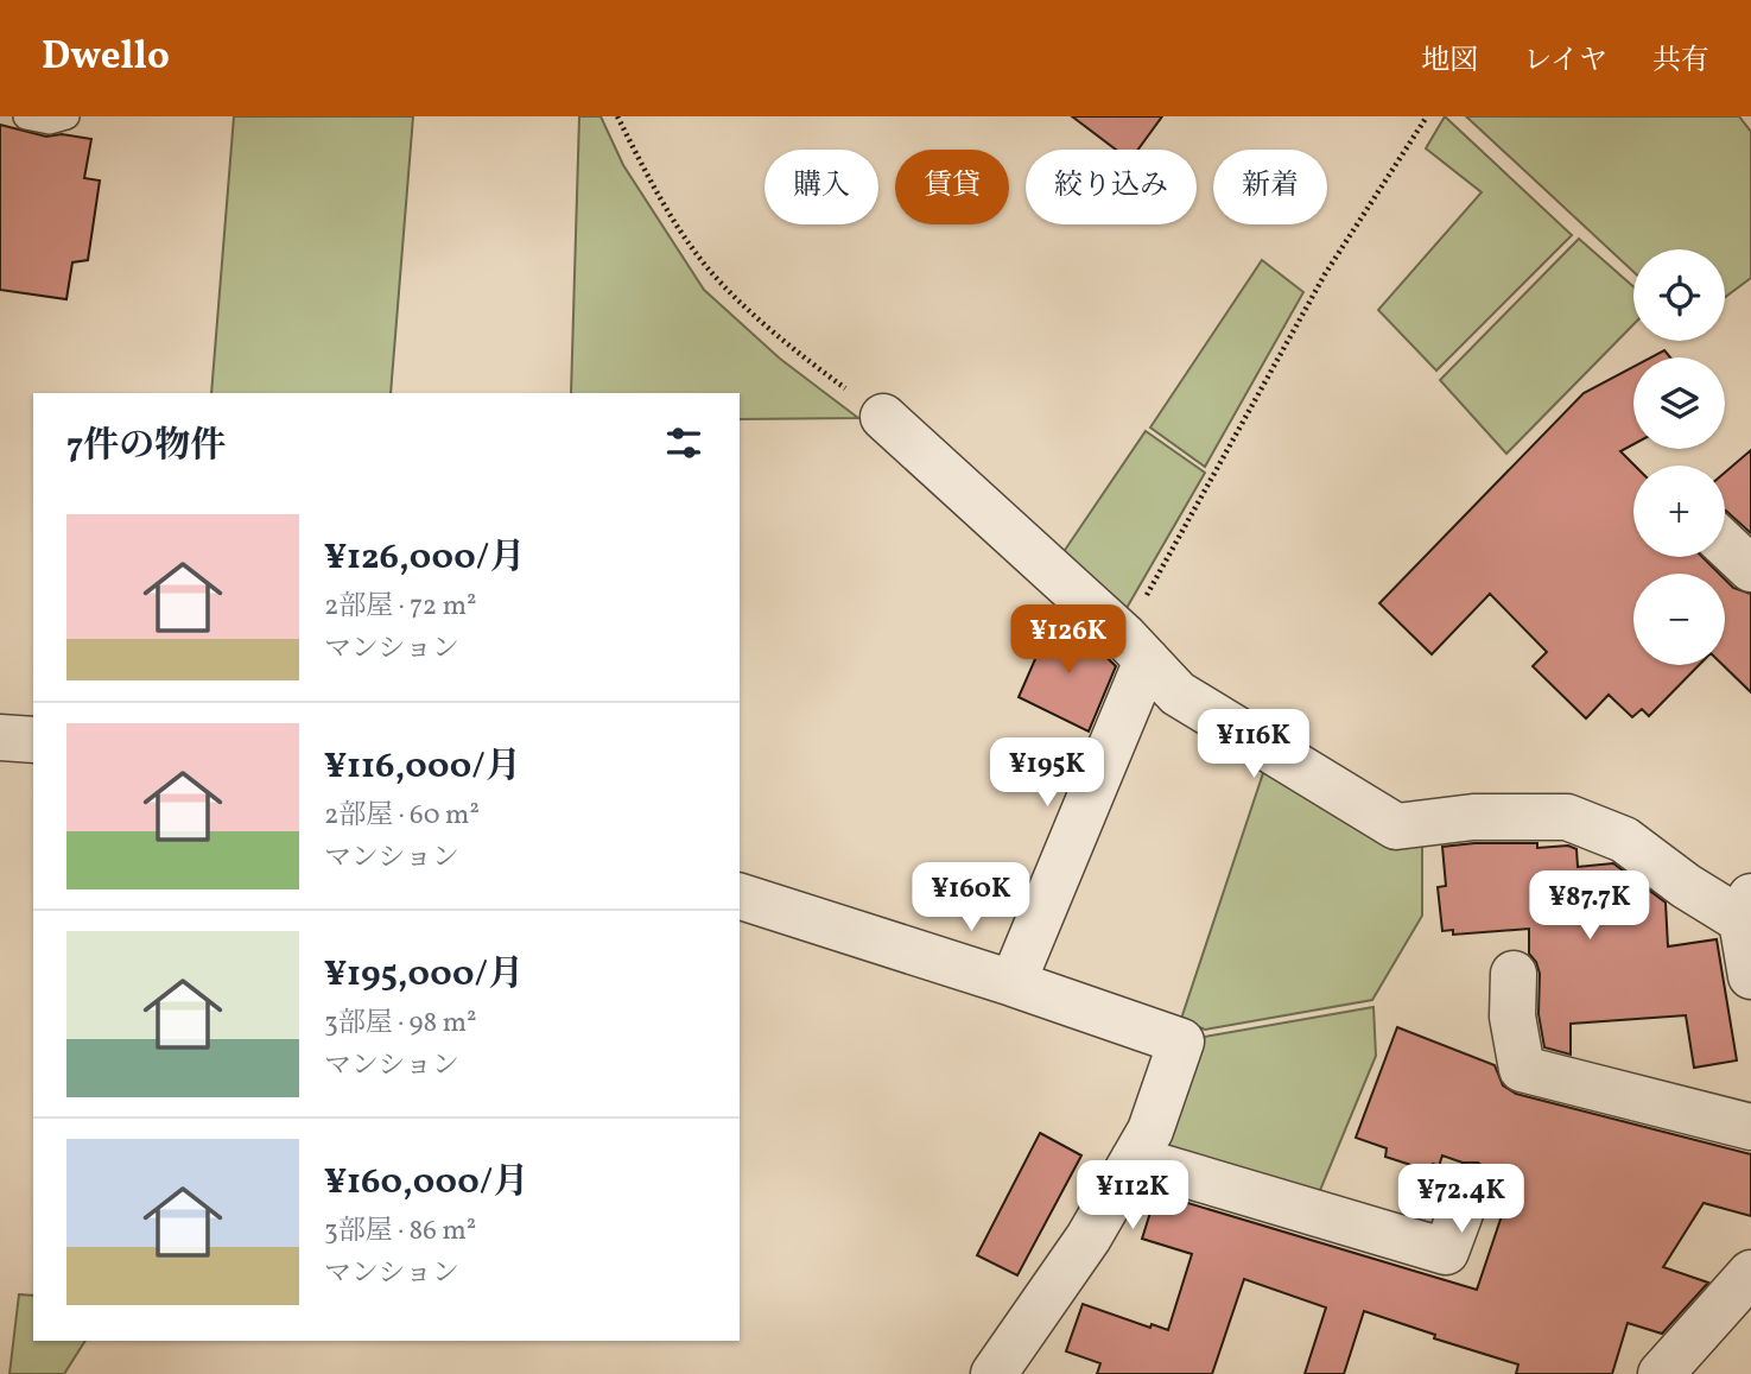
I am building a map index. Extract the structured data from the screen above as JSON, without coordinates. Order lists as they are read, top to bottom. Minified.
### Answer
{"page":{"header":"Dwello","nav":["地図","レイヤ","共有"],"chip":["購入","賃貸","絞り込み","新着"],"map_buttons":["+","−"],"heading":"7件の物件","list":[{"name":"¥126,000/月","note":"2部屋 · 72 m² · マンション"},{"name":"¥116,000/月","note":"2部屋 · 60 m² · マンション"},{"name":"¥195,000/月","note":"3部屋 · 98 m² · マンション"},{"name":"¥160,000/月","note":"3部屋 · 86 m² · マンション"}],"price":["¥126K","¥116K","¥195K","¥160K","¥87.7K","¥112K","¥72.4K"]}}
